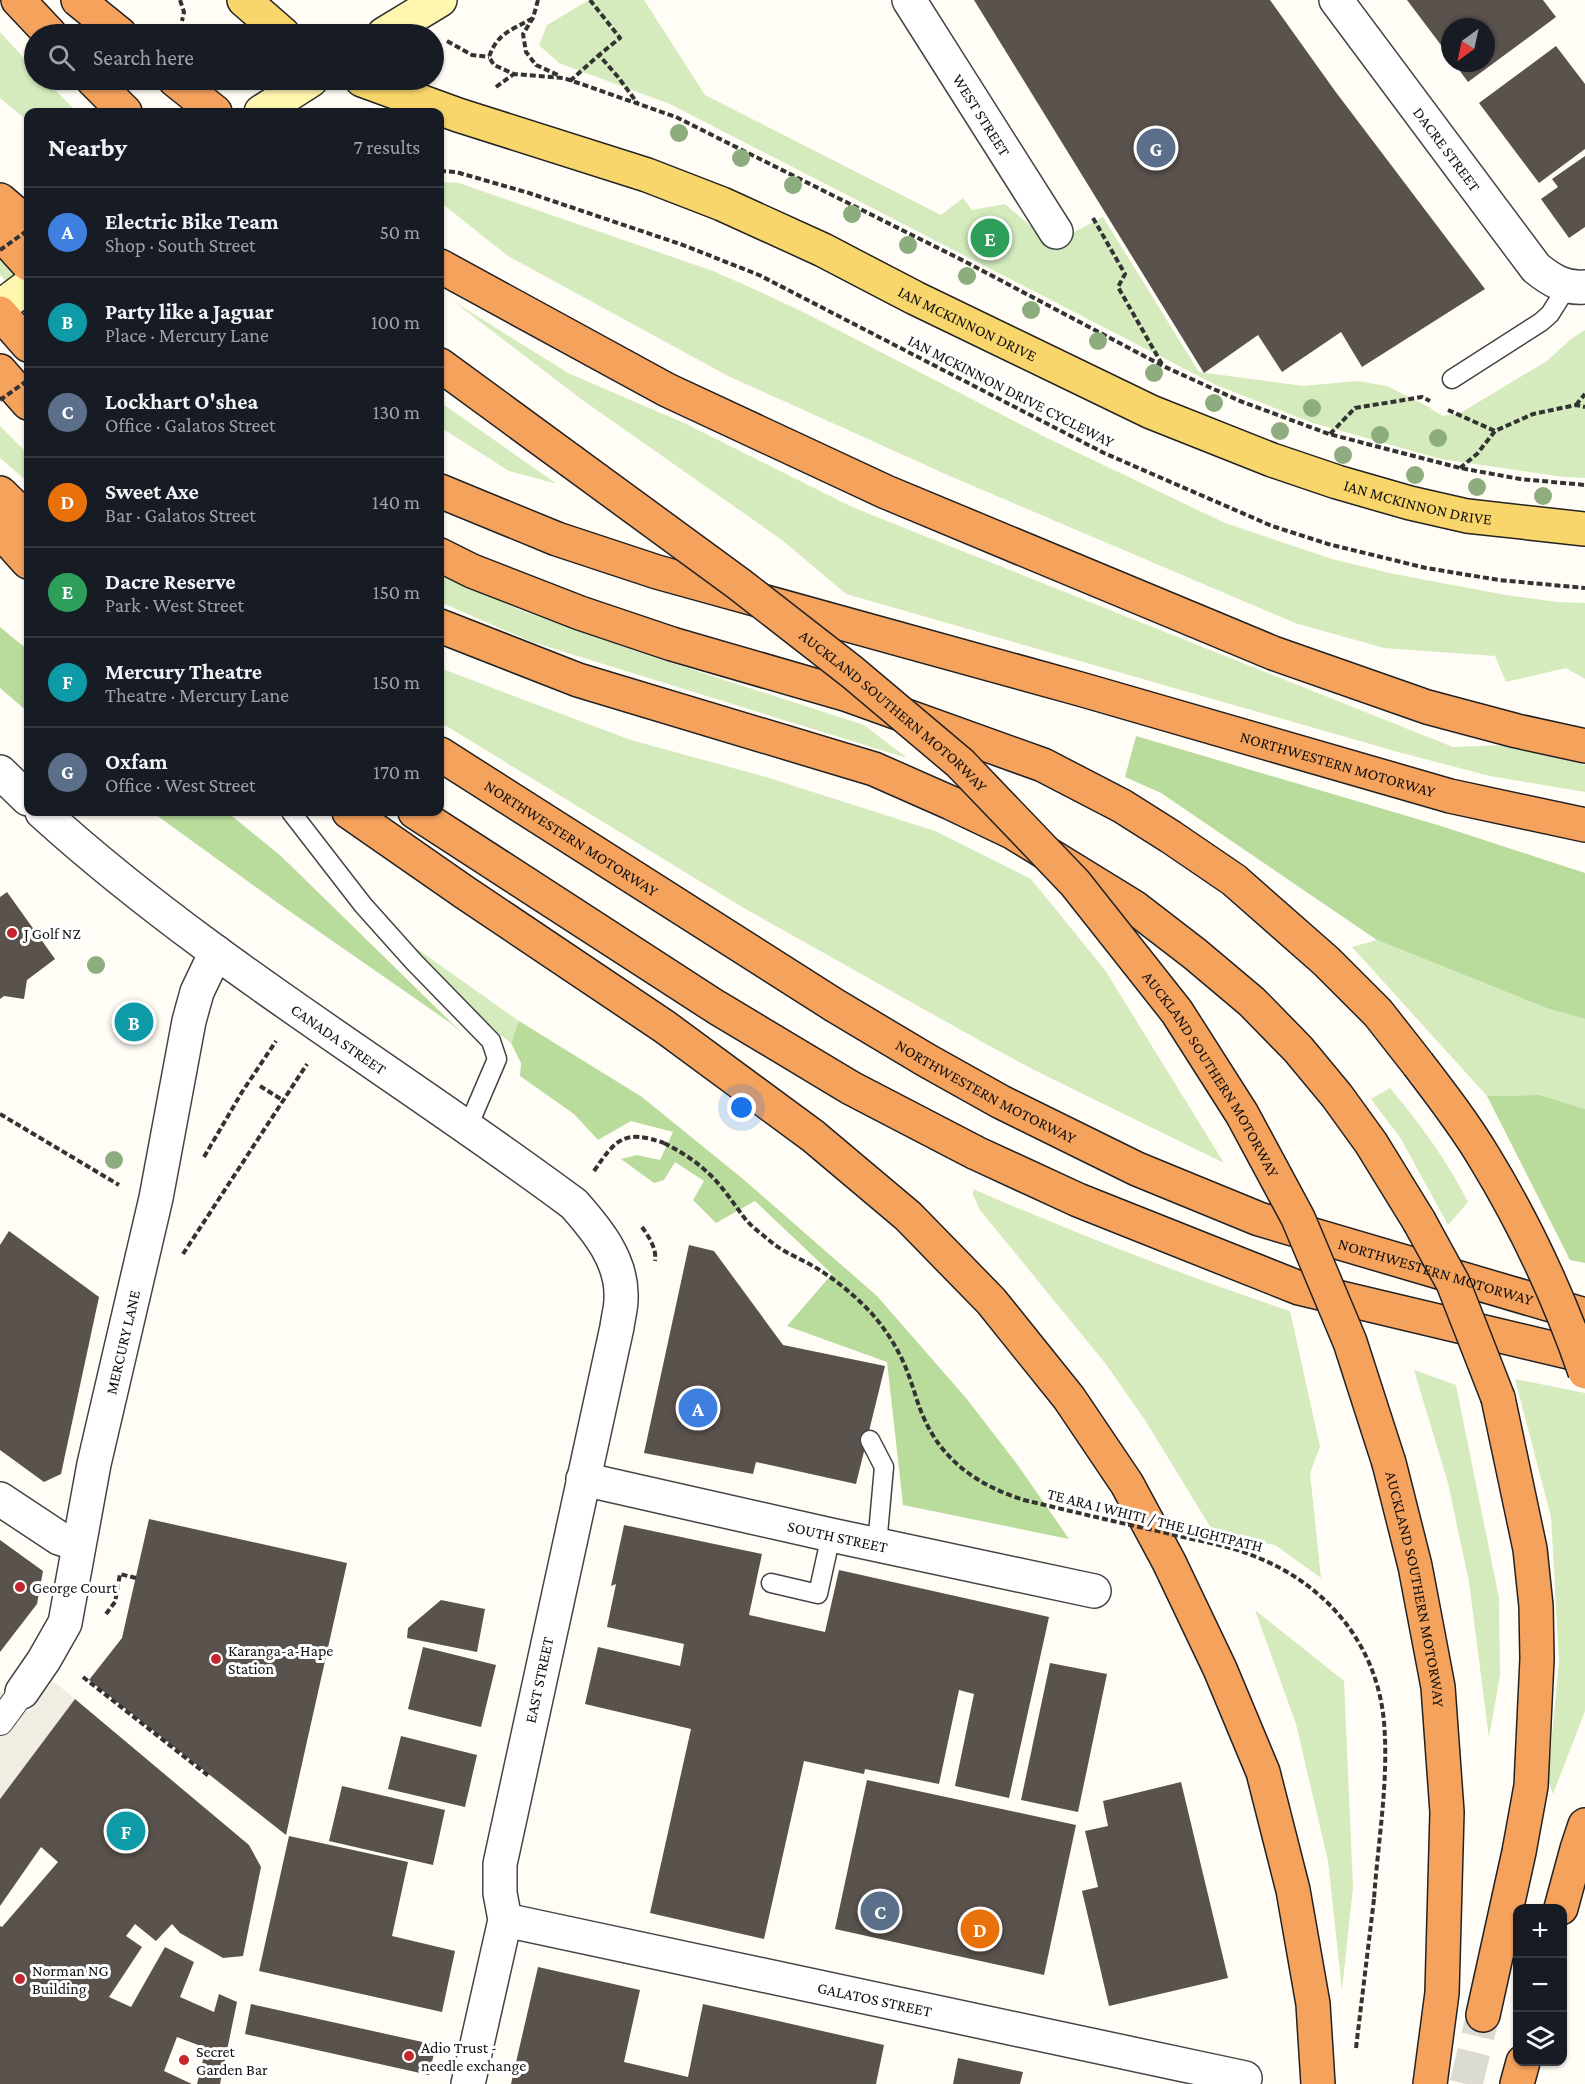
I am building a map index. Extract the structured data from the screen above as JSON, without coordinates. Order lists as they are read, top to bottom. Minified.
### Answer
{"streets":{"highway":["AUCKLAND SOUTHERN MOTORWAY","NORTHWESTERN MOTORWAY"],"main road":["IAN MCKINNON DRIVE"],"street":["WEST STREET","DACRE STREET","CANADA STREET","MERCURY LANE","SOUTH STREET","EAST STREET","GALATOS STREET"],"path":["IAN MCKINNON DRIVE CYCLEWAY","TE ARA I WHITI / THE LIGHTPATH"]},"crossings":[["CANADA STREET","MERCURY LANE"],["CANADA STREET","EAST STREET"],["SOUTH STREET","EAST STREET"],["EAST STREET","GALATOS STREET"]],"places":["J Golf NZ","George Court","Karanga-a-Hape Station","Norman NG Building","Adio Trust - needle exchange","Secret Garden Bar"],"north":"bottom left","page":{"search":"Search here","heading":["Nearby","7 results"],"pins":["G","E","B","A","F","C","D"],"list":[{"mark":"A","name":"Electric Bike Team","note":"Shop · South Street","value":"50 m"},{"mark":"B","name":"Party like a Jaguar","note":"Place · Mercury Lane","value":"100 m"},{"mark":"C","name":"Lockhart O'shea","note":"Office · Galatos Street","value":"130 m"},{"mark":"D","name":"Sweet Axe","note":"Bar · Galatos Street","value":"140 m"},{"mark":"E","name":"Dacre Reserve","note":"Park · West Street","value":"150 m"},{"mark":"F","name":"Mercury Theatre","note":"Theatre · Mercury Lane","value":"150 m"},{"mark":"G","name":"Oxfam","note":"Office · West Street","value":"170 m"}],"map_buttons":["+","−"]}}
